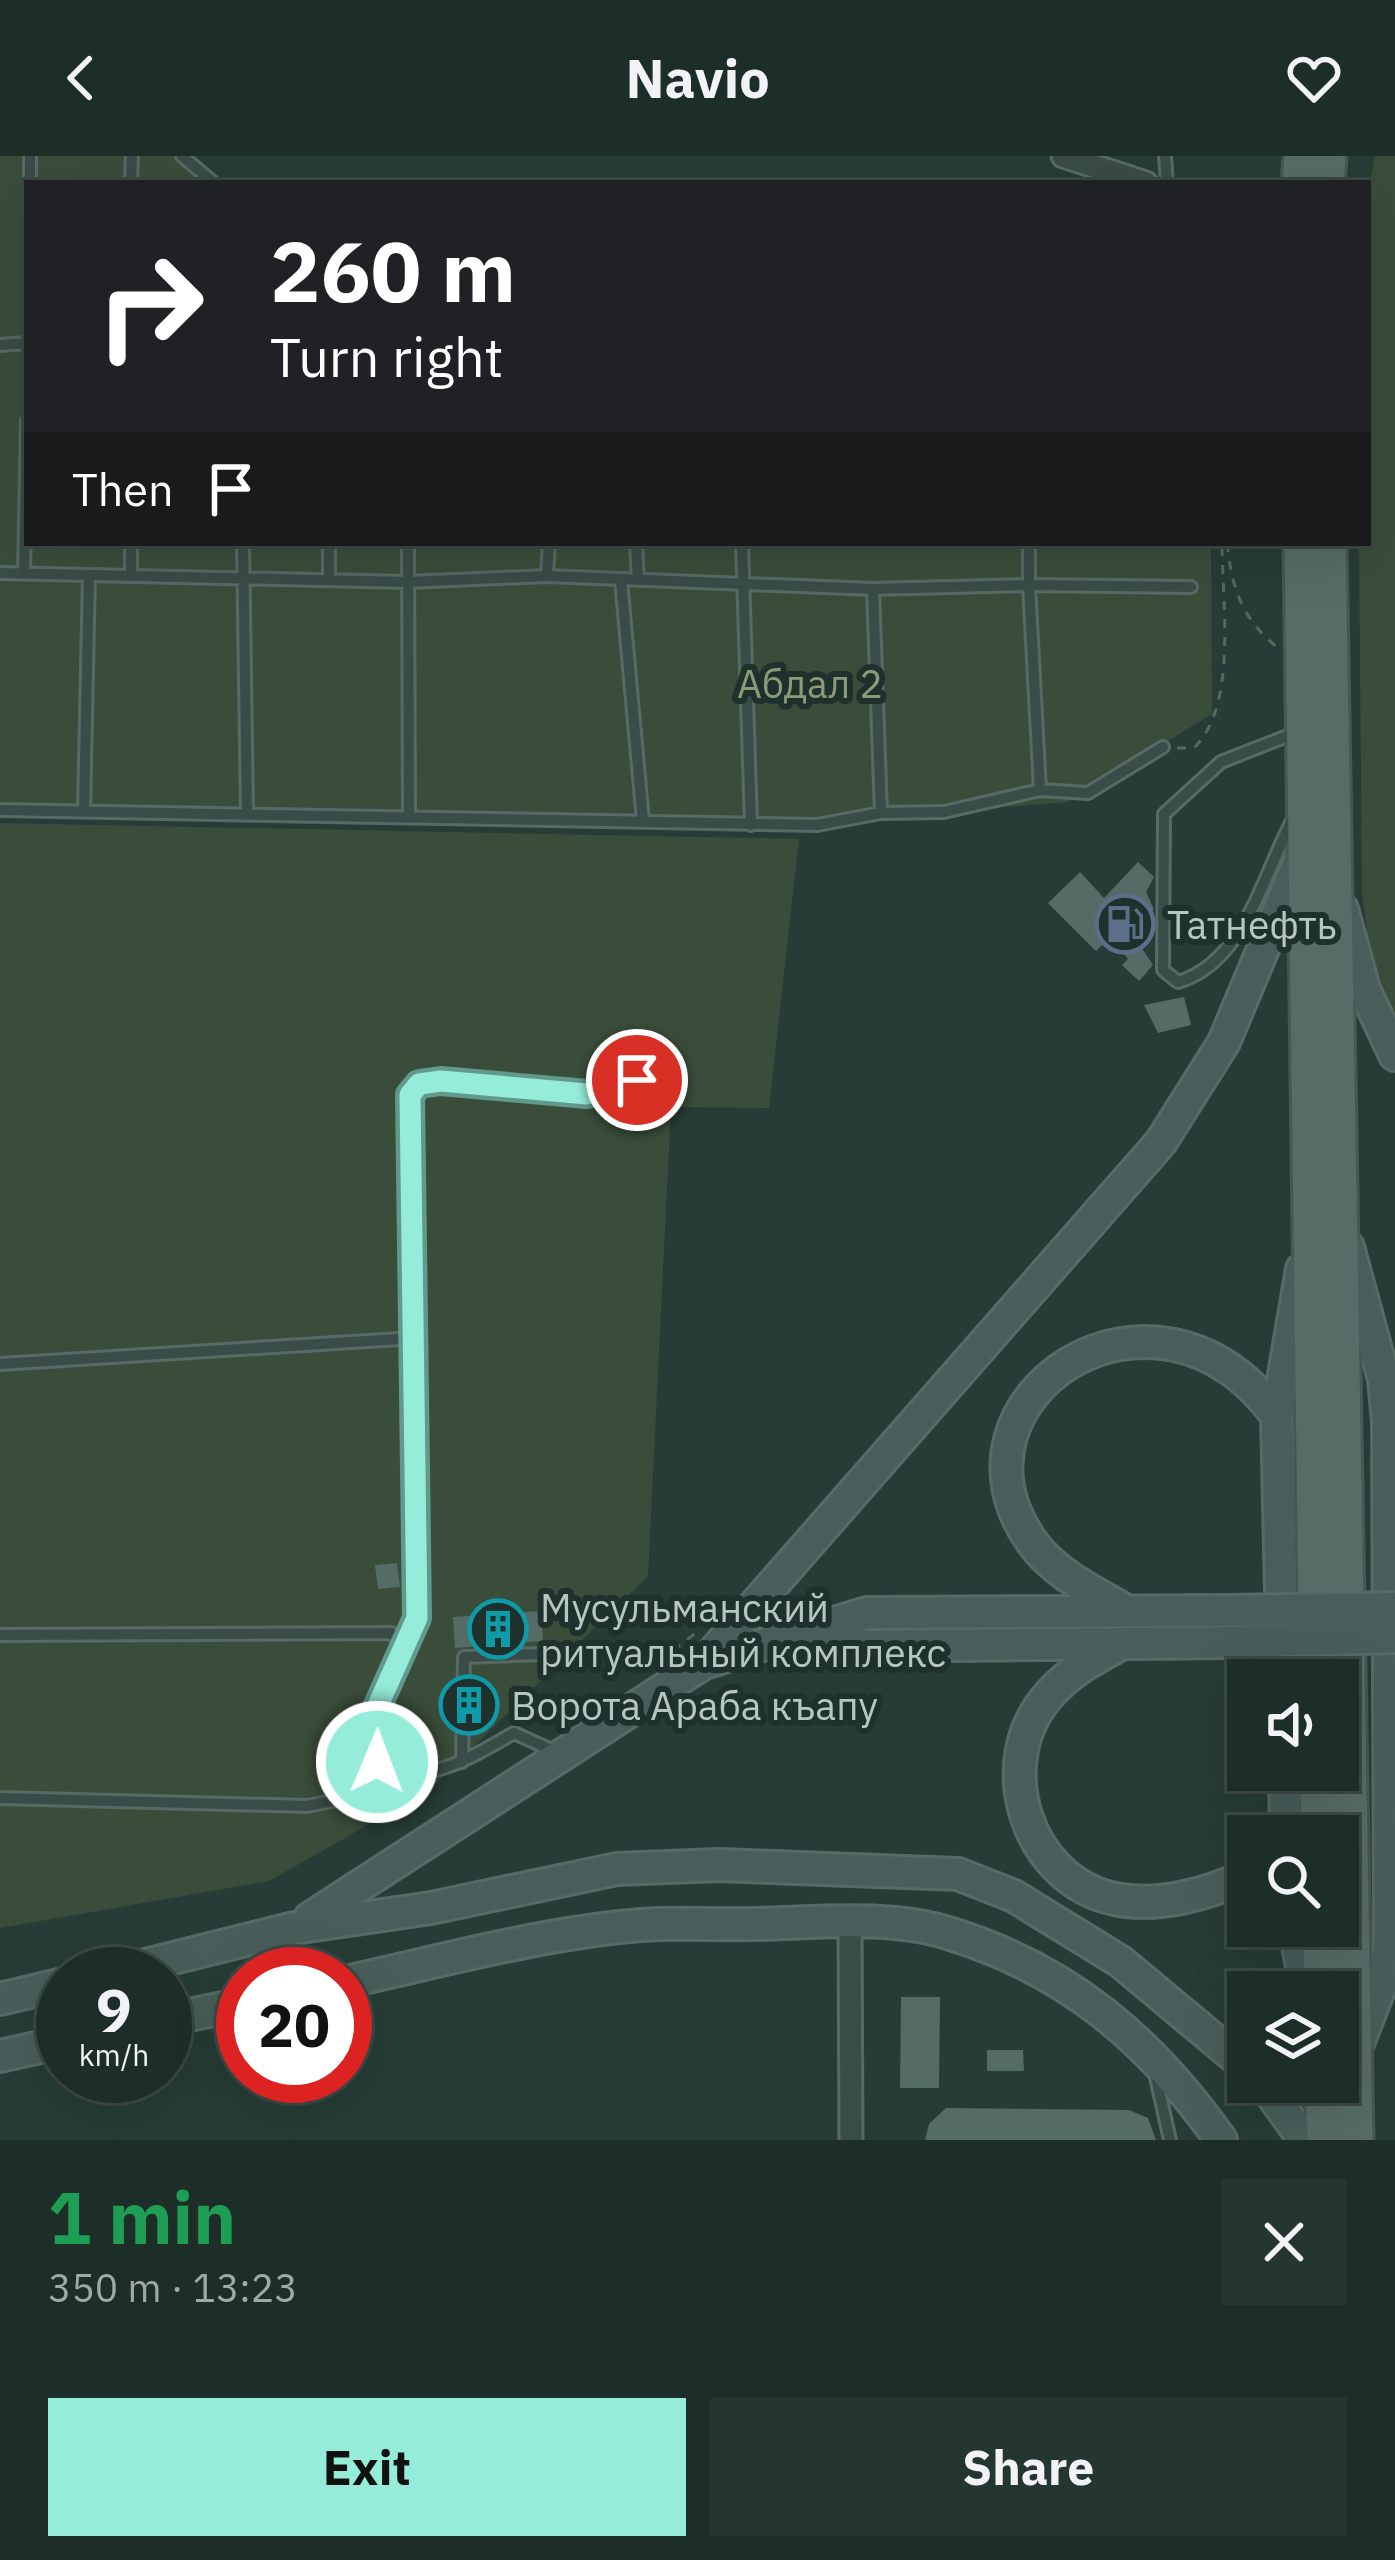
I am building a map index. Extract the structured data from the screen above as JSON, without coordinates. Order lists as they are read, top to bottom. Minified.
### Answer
{"parks":["Абдал 2"],"places":{"fuel station":["Татнефть"],"building":["Мусульманский ритуальный комплекс","Ворота Араба къапу"]},"page":{"header":"Navio","turn":["260 m","Turn right"],"then":"Then","speed":"9 km/h","limit":"20","heading":["1 min","350 m · 13:23"],"buttons":["Exit","Share"]}}
